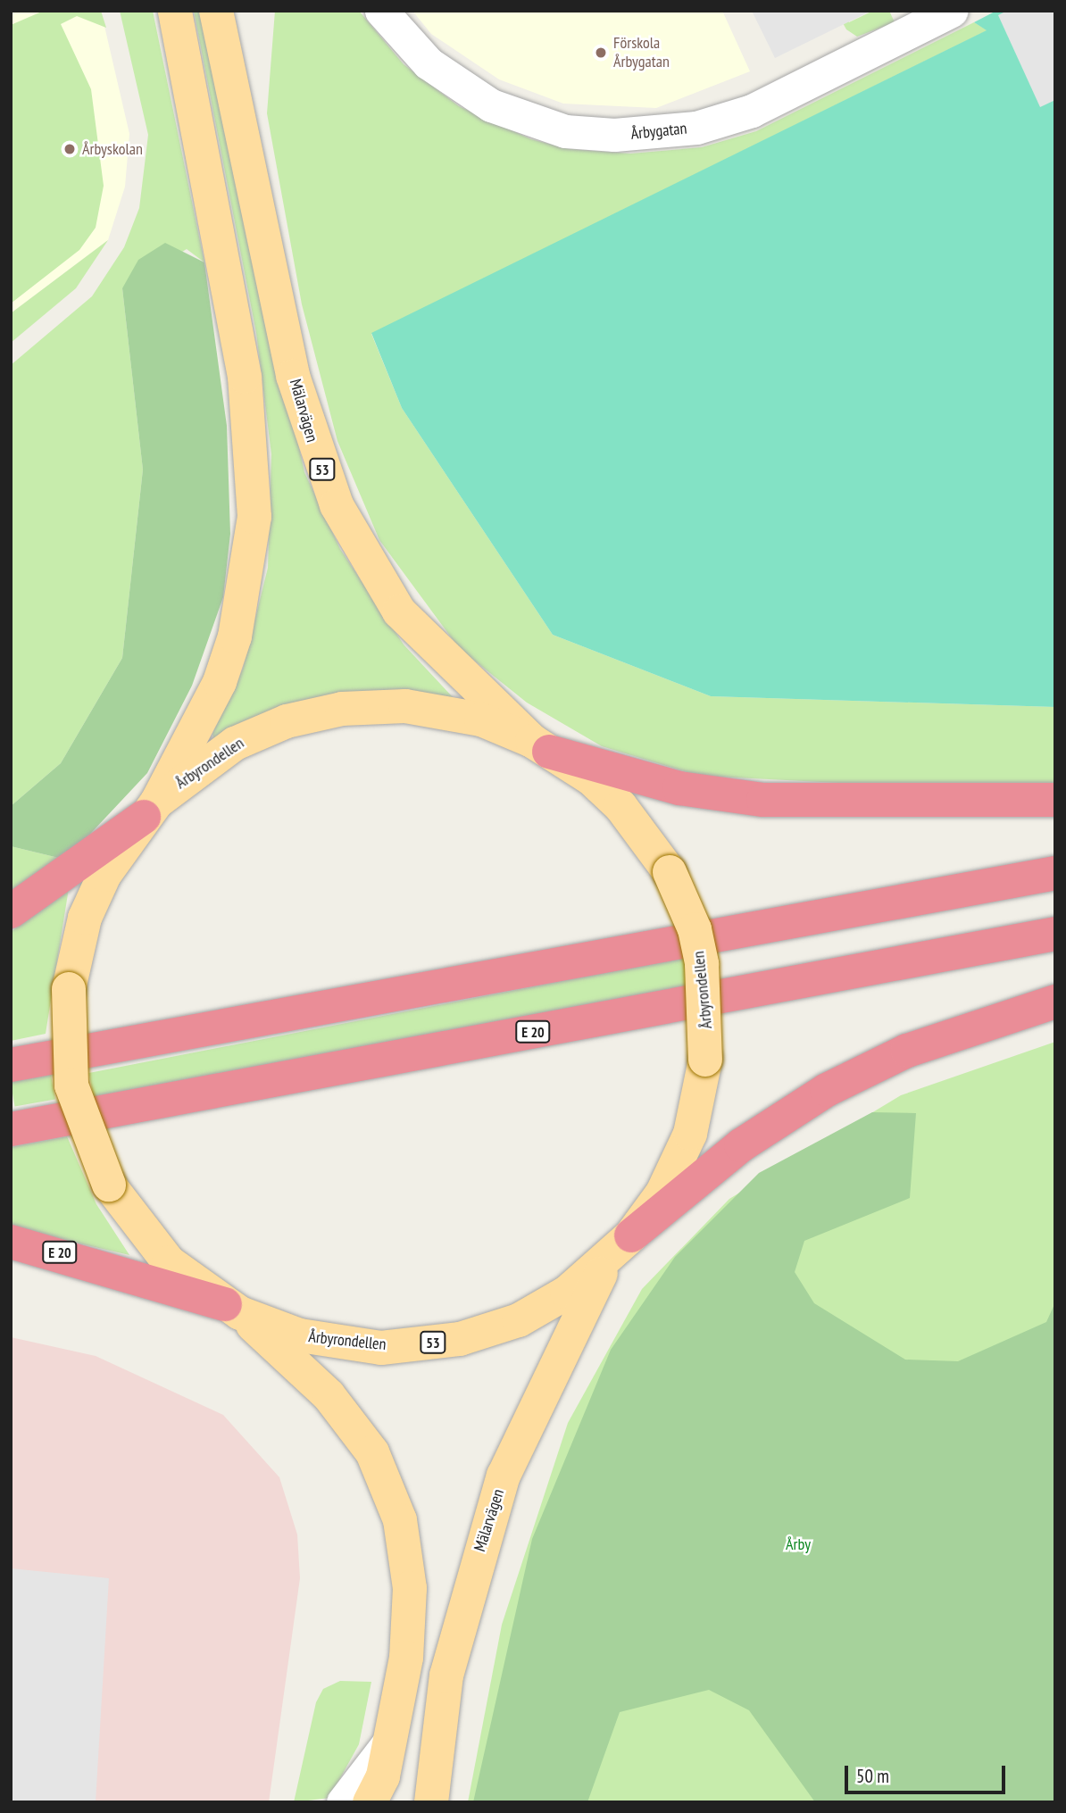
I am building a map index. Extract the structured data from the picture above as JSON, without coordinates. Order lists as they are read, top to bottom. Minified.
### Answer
{"streets":{"highway":["E 20"],"main road":["Mälarvägen","53","Årbyrondellen"],"street":["Årbygatan"]},"crossings":[["Mälarvägen","Årbyrondellen"],["53","Årbyrondellen"],["Årbyrondellen","E 20"]],"parks":["Årby"],"places":["Förskola Årbygatan","Årbyskolan"],"scale_bar":"50 m"}
